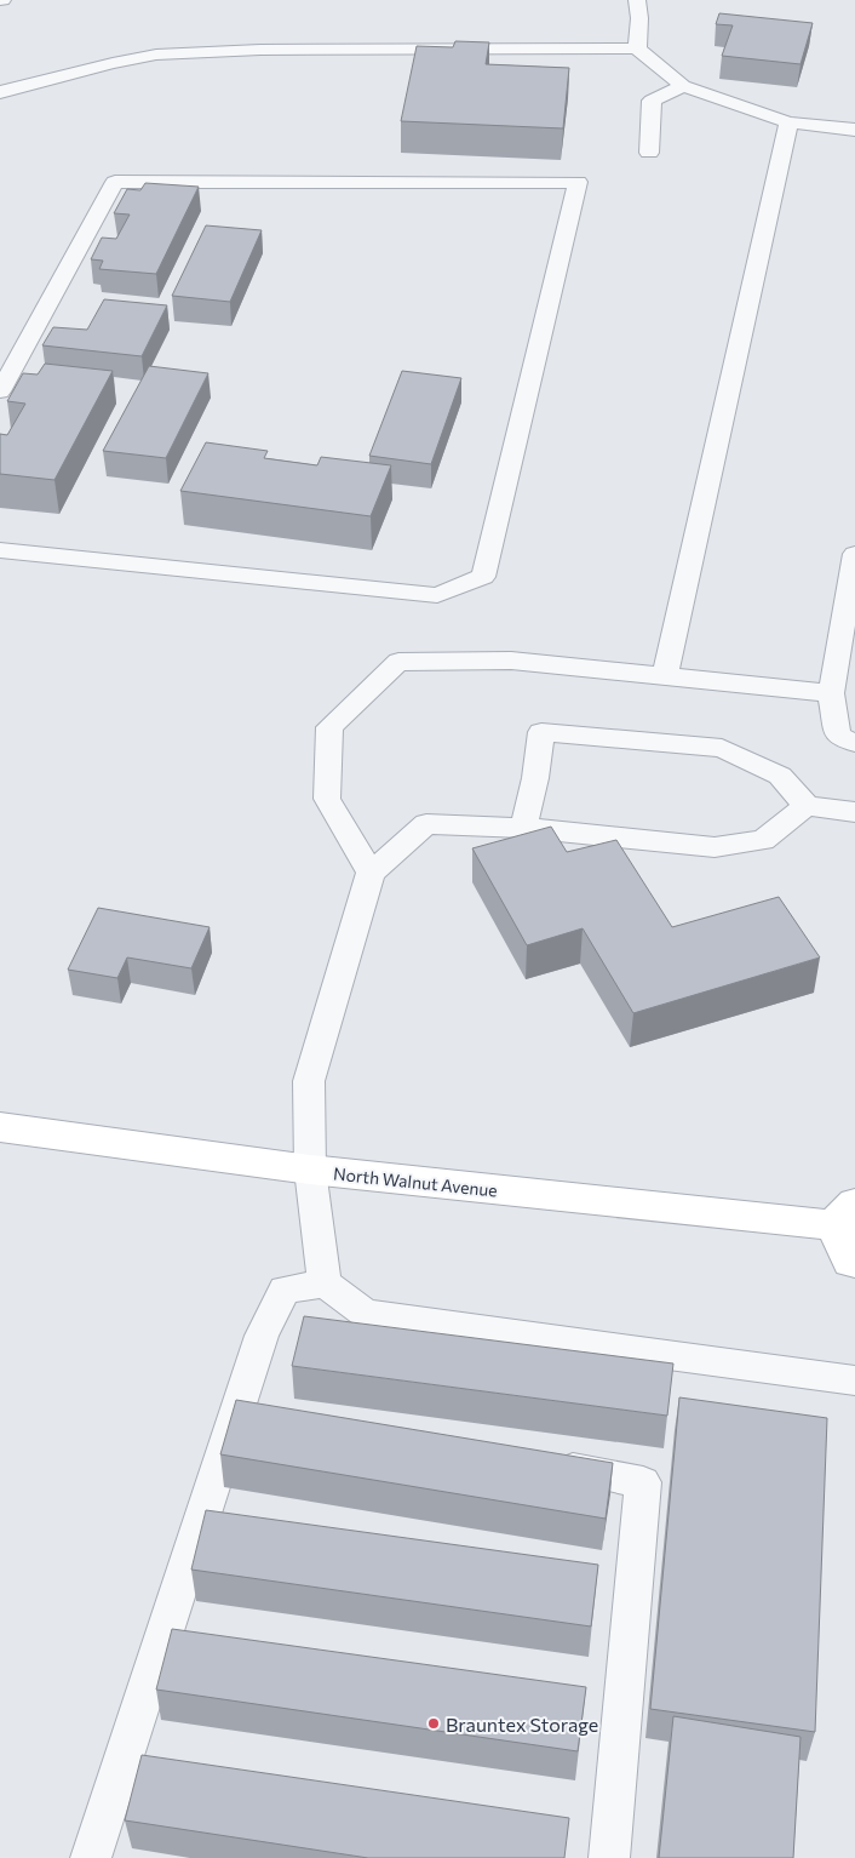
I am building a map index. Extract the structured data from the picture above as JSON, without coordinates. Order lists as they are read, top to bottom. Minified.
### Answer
{"streets":{"main road":["North Walnut Avenue"]},"places":["Brauntex Storage"]}
